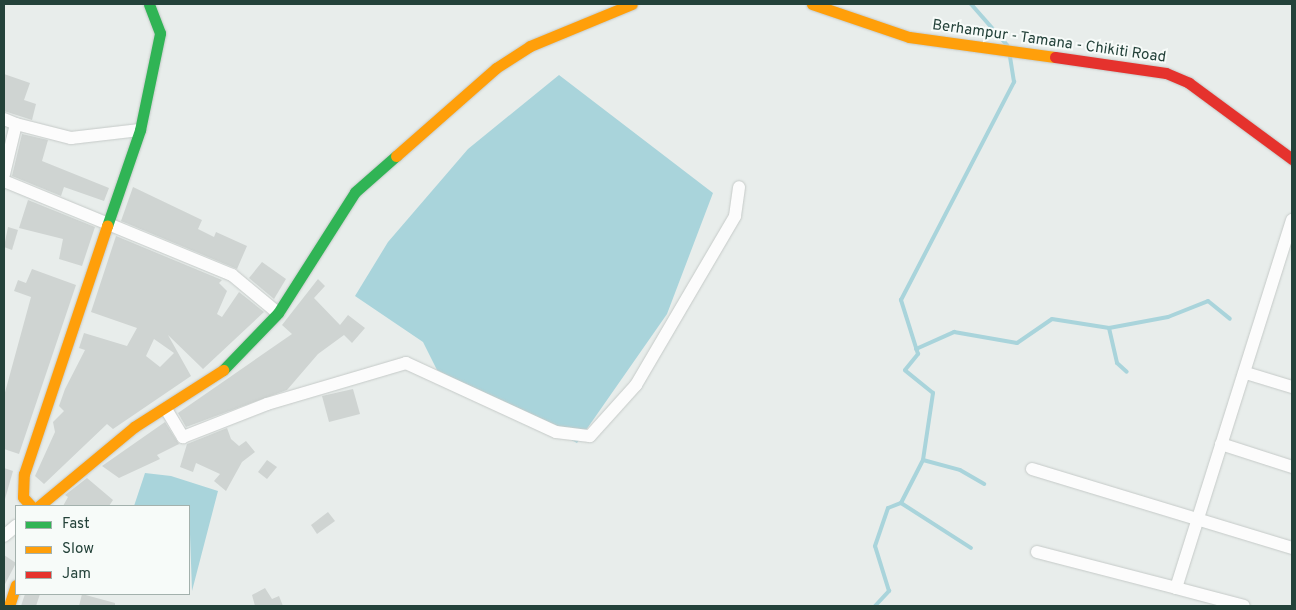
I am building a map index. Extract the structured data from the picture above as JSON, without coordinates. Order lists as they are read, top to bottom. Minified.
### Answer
{"streets":{"main road":["Berhampur - Tamana - Chikiti Road"]},"legend":["Fast","Slow","Jam"]}
